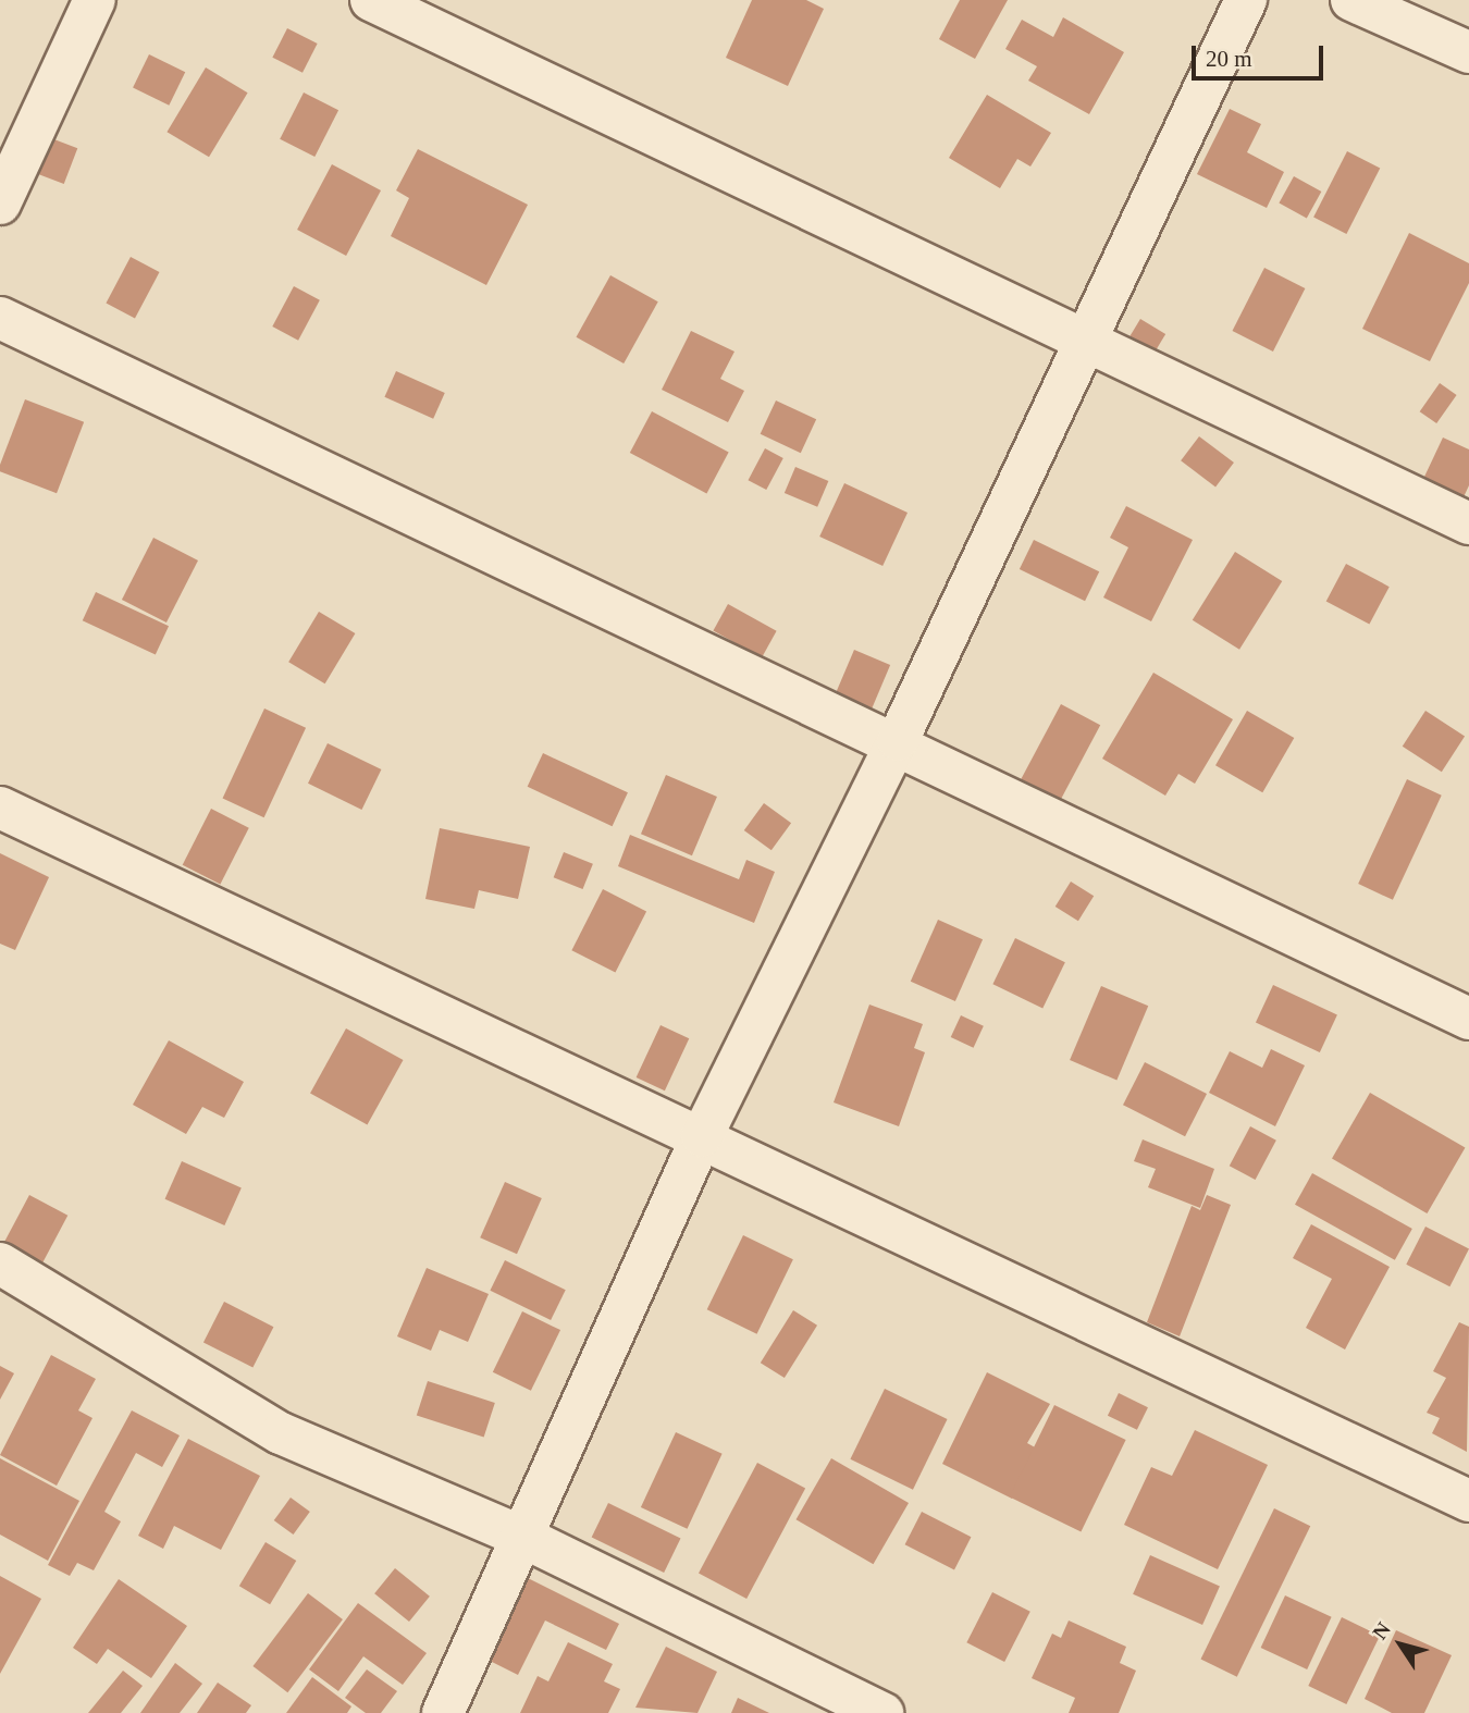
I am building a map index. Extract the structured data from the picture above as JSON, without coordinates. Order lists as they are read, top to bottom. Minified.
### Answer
{"scale_bar":"20 m","north":"top left"}
